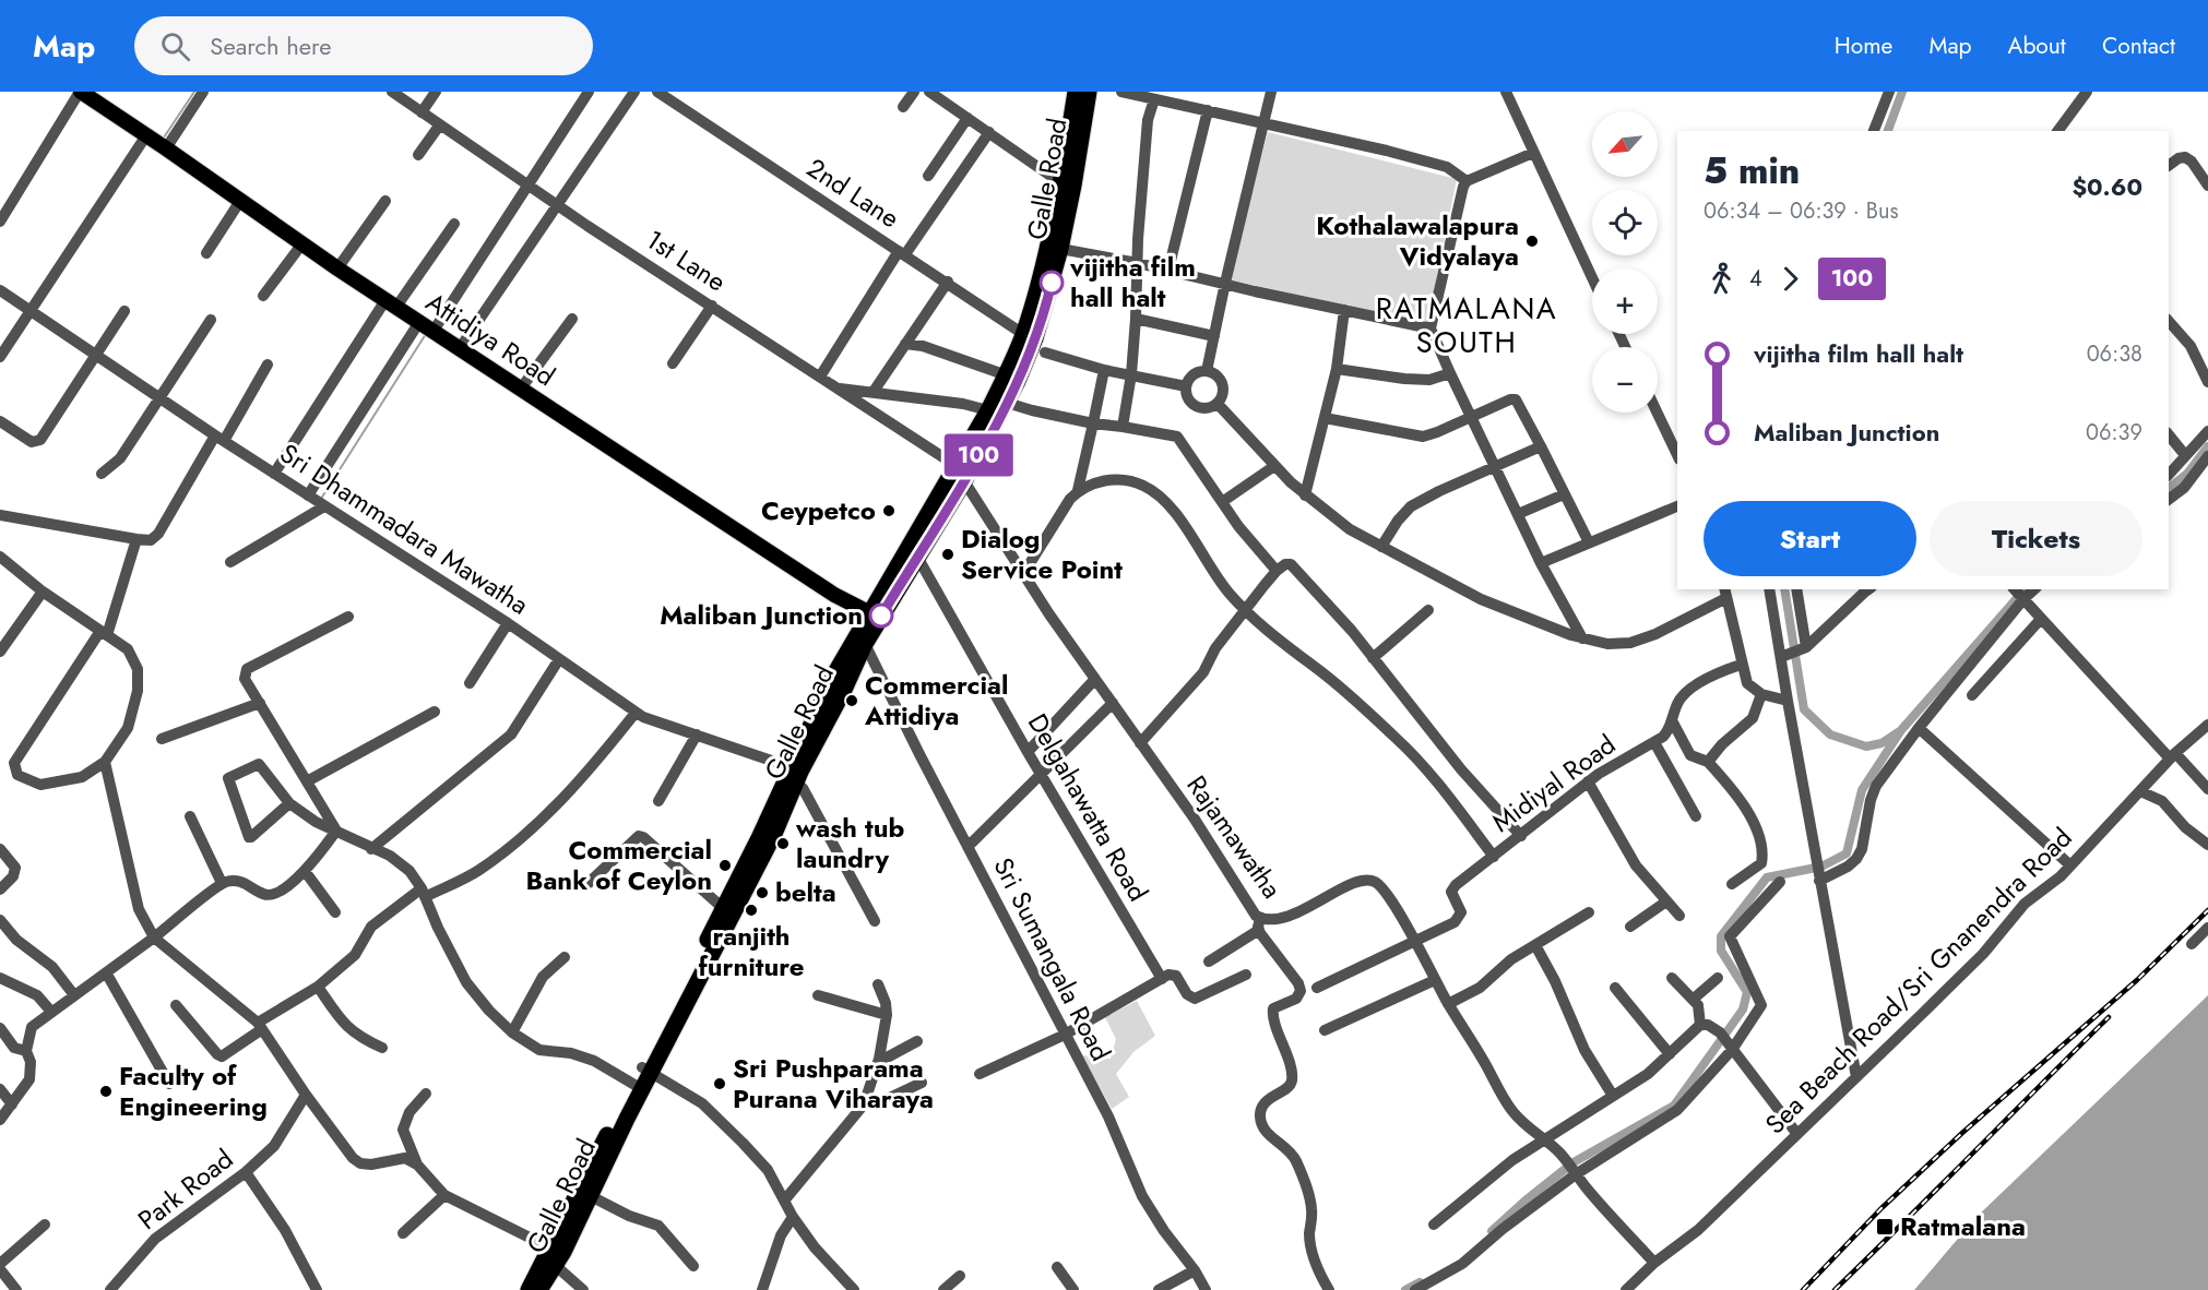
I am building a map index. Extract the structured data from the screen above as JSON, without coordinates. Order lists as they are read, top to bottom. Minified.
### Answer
{"streets":{"highway":["Galle Road"],"main road":["Attidiya Road"],"street":["2nd Lane","1st Lane","Sri Dhammadara Mawatha","Midiyal Road","Delgahawatta Road","Rajamawatha","Sri Sumangala Road","Sea Beach Road/Sri Gnanendra Road","Park Road"]},"crossings":[["Galle Road","2nd Lane"],["Galle Road","1st Lane"],["Galle Road","Attidiya Road"],["Galle Road","Sri Dhammadara Mawatha"],["Galle Road","Delgahawatta Road"],["Galle Road","Rajamawatha"],["Galle Road","Sri Sumangala Road"],["Midiyal Road","Rajamawatha"],["Rajamawatha","Sea Beach Road/Sri Gnanendra Road"]],"districts":["RATMALANA SOUTH"],"places":{"other":["Kothalawalapura Vidyalaya","vijitha film hall halt","Ceypetco","Dialog Service Point","Maliban Junction","Commercial Attidiya","wash tub laundry","Commercial Bank of Ceylon","belta","ranjith furniture","Sri Pushparama Purana Viharaya","Faculty of Engineering"],"transit":["Ratmalana"]},"lines":["bus line 100"],"north":"bottom left","page":{"header":"Map","search":"Search here","nav":["Home","Map","About","Contact"],"on_map":"100","map_buttons":["+","−"],"heading":["5 min","06:34 – 06:39 · Bus","$0.60"],"legs":["4","100"],"list":[{"name":"vijitha film hall halt","value":"06:38"},{"name":"Maliban Junction","value":"06:39"}],"buttons":["Start","Tickets"]}}
